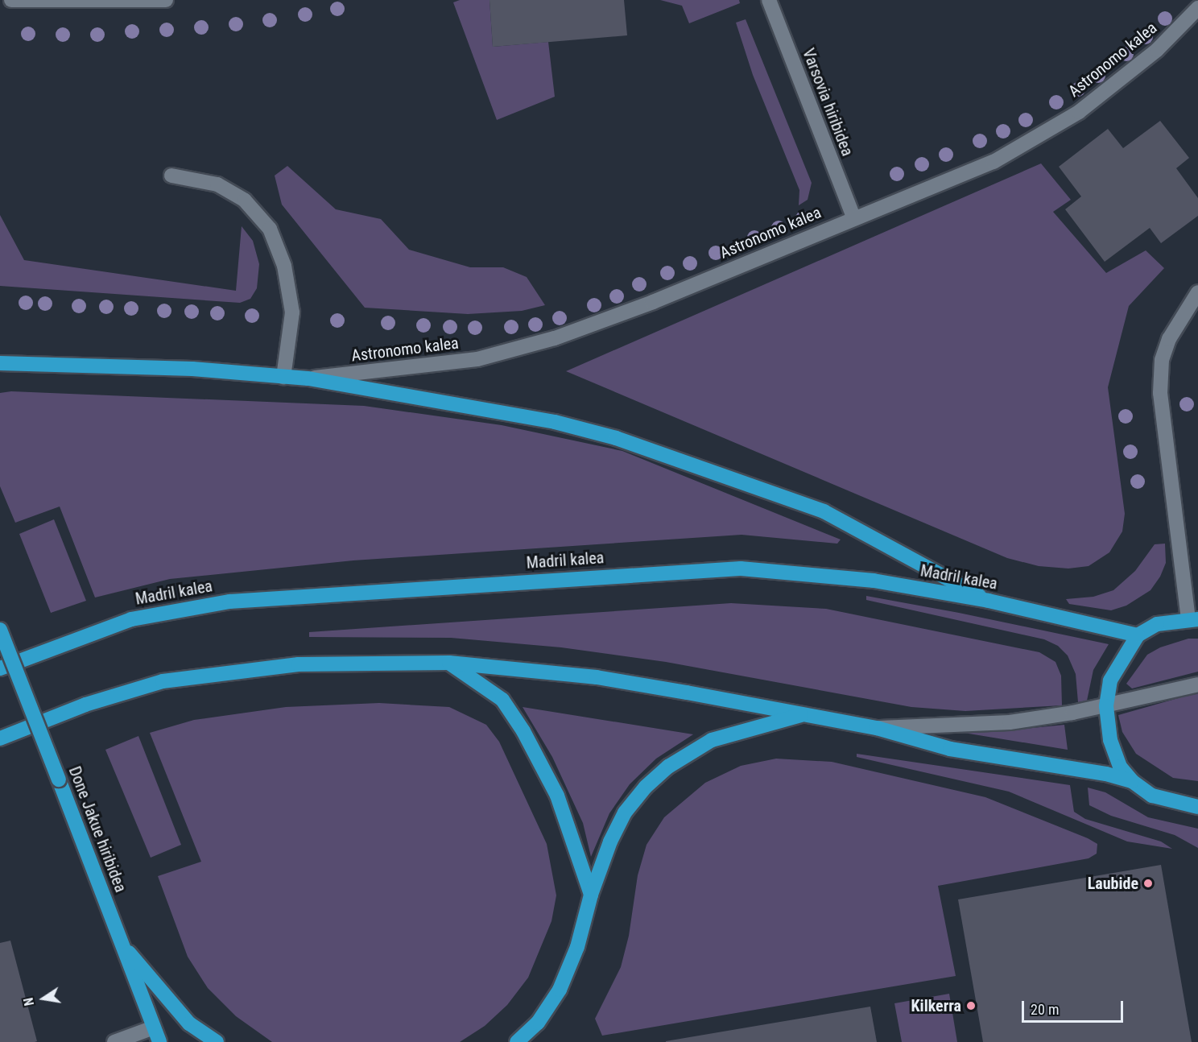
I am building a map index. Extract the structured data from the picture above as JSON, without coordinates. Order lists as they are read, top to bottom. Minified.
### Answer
{"streets":{"main road":["Astronomo kalea","Madril kalea","Done Jakue hiribidea"],"street":["Varsovia hiribidea"]},"crossings":[["Astronomo kalea","Varsovia hiribidea"],["Astronomo kalea","Madril kalea"]],"places":["Laubide","Kilkerra"],"scale_bar":"20 m","north":"left"}
